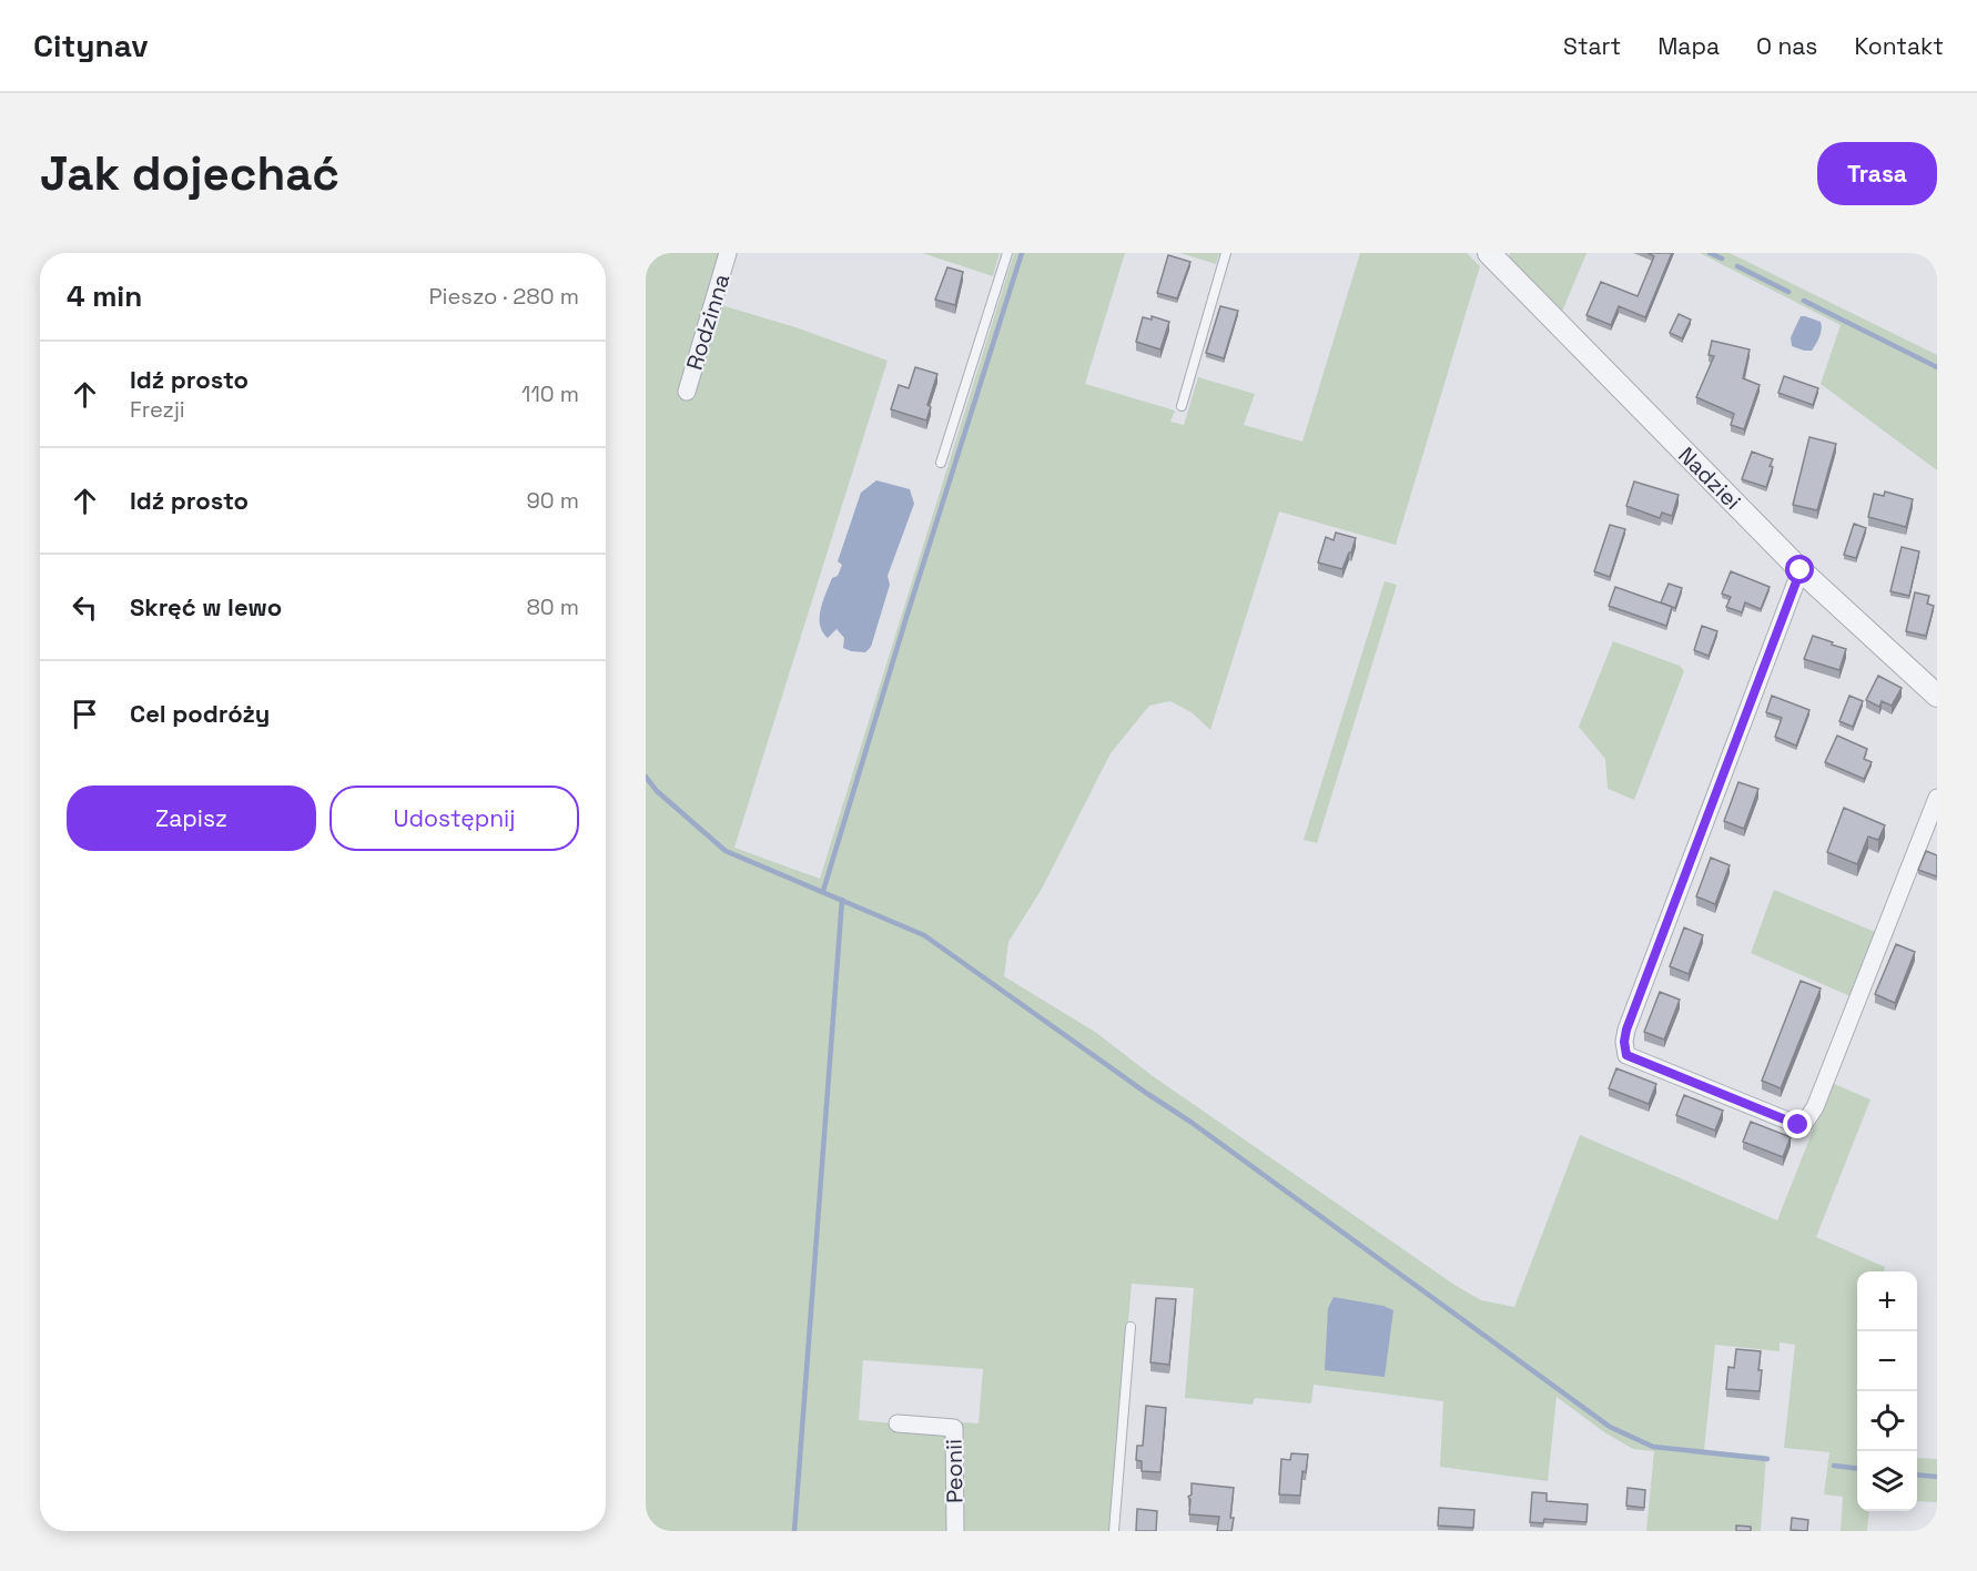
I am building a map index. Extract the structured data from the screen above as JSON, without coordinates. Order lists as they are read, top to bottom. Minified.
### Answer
{"streets":{"street":["Rodzinna","Nadziei","Peonii"]},"page":{"header":"Citynav","nav":["Start","Mapa","O nas","Kontakt"],"buttons":["Trasa",["Zapisz","Udostępnij"]],"title":"Jak dojechać","heading":["4 min","Pieszo · 280 m"],"list":[["Idź prosto","Frezji","110 m"],["Idź prosto","90 m"],["Skręć w lewo","80 m"],"Cel podróży"],"map_buttons":["+","−"]}}
